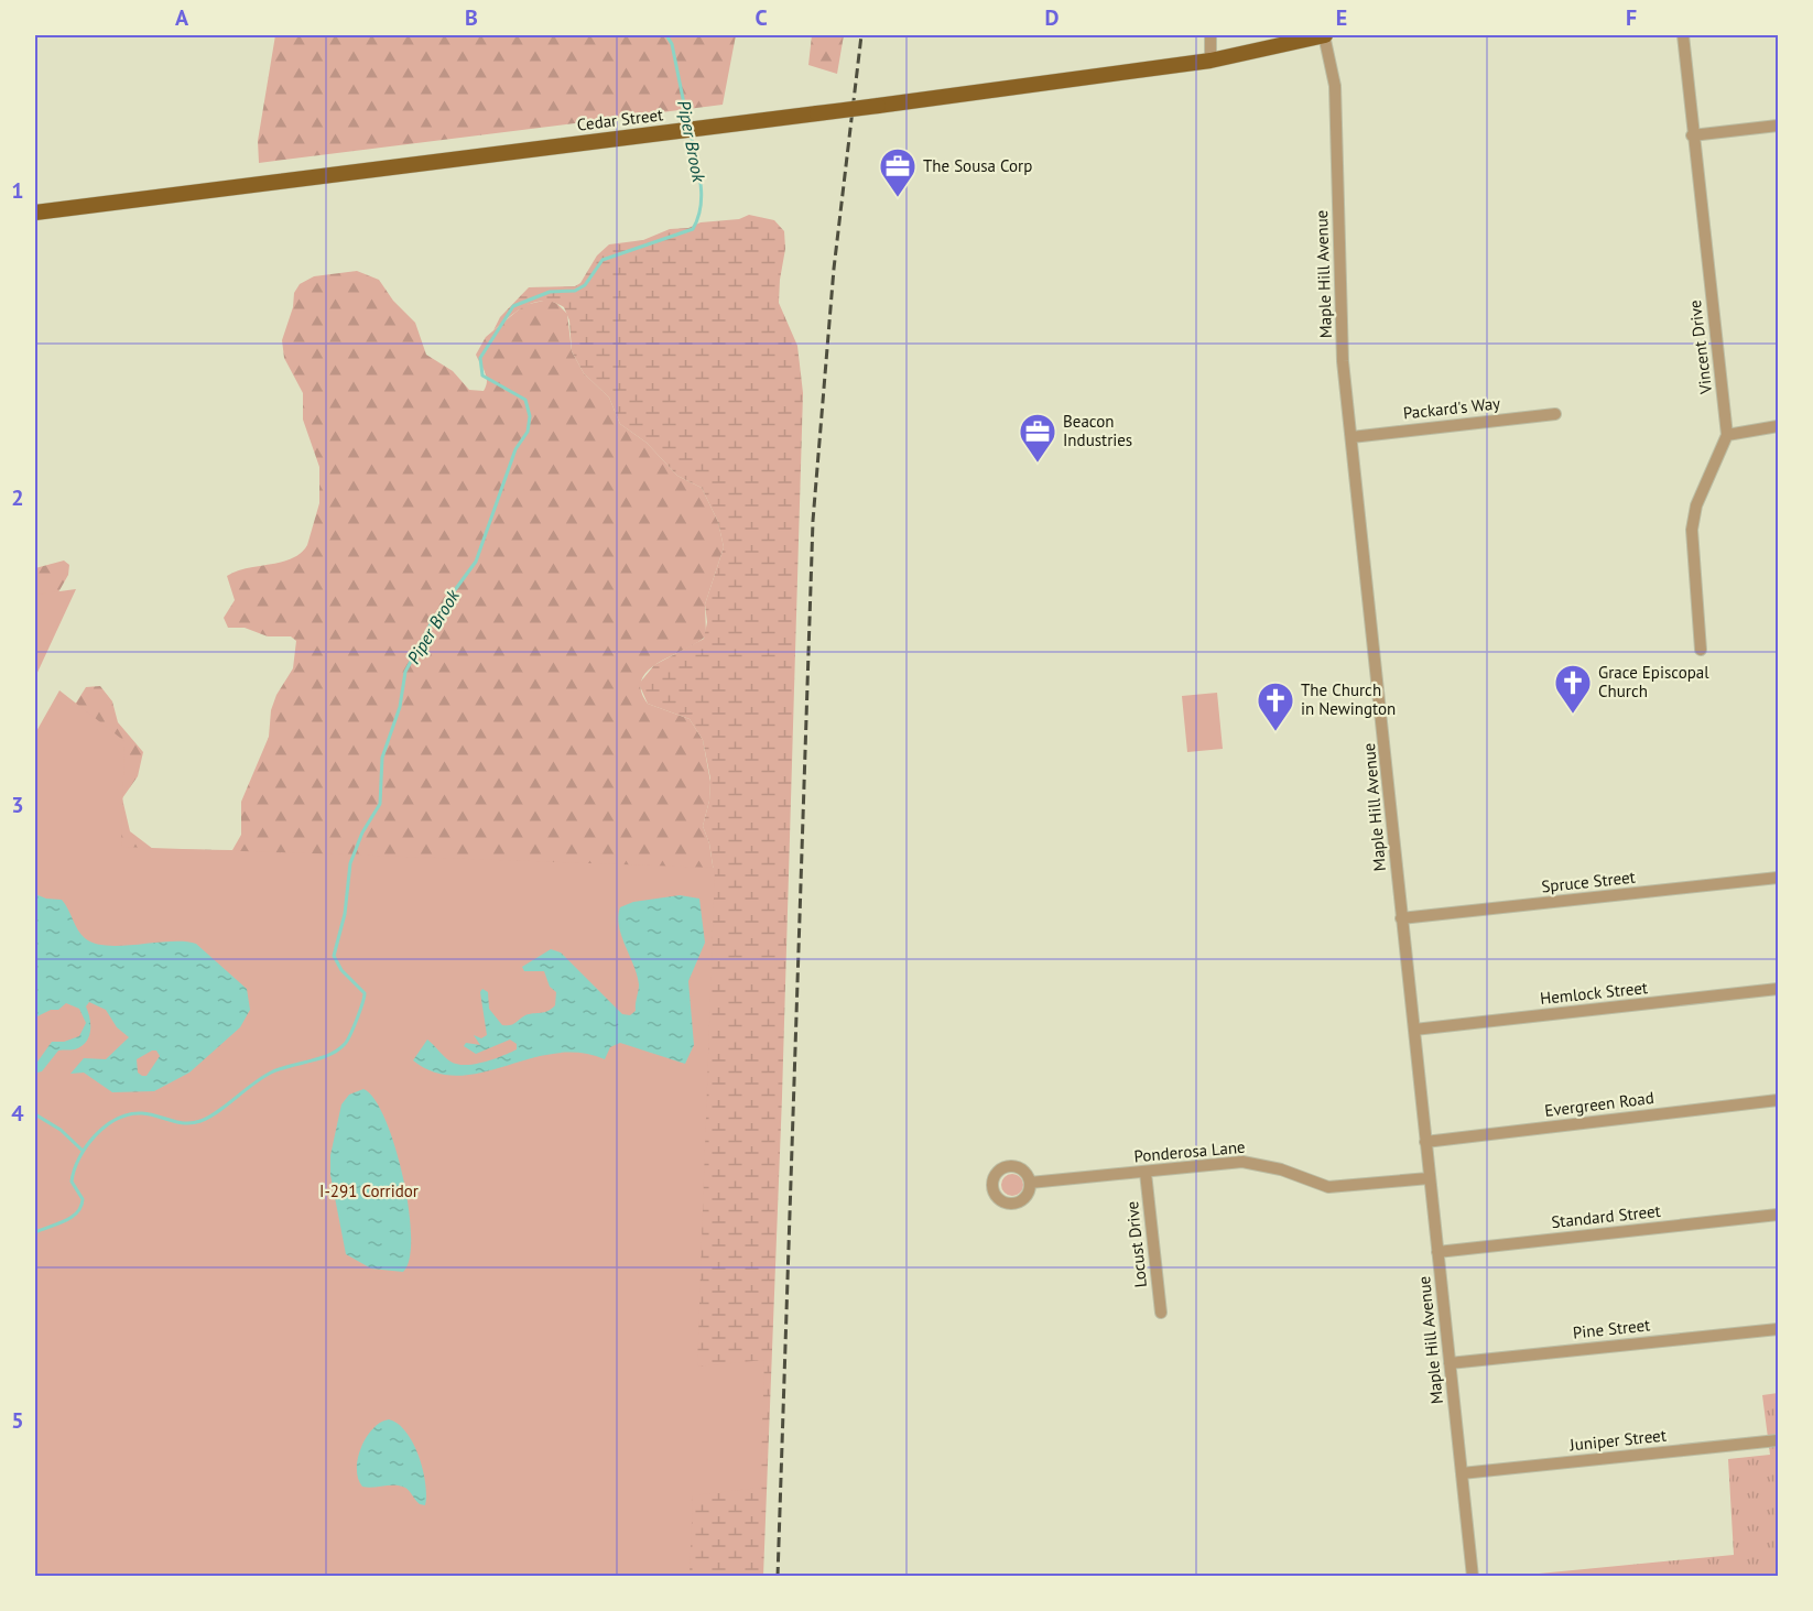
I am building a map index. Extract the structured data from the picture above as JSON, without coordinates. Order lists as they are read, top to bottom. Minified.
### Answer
{"streets":{"main road":["Cedar Street"],"street":["Maple Hill Avenue","Vincent Drive","Packard's Way","Spruce Street","Hemlock Street","Evergreen Road","Ponderosa Lane","Standard Street","Locust Drive","Pine Street","Juniper Street"]},"crossings":[["Cedar Street","Maple Hill Avenue"],["Maple Hill Avenue","Packard's Way"],["Maple Hill Avenue","Spruce Street"],["Maple Hill Avenue","Hemlock Street"],["Maple Hill Avenue","Evergreen Road"],["Maple Hill Avenue","Ponderosa Lane"],["Maple Hill Avenue","Standard Street"],["Maple Hill Avenue","Pine Street"],["Maple Hill Avenue","Juniper Street"],["Ponderosa Lane","Locust Drive"]],"water":["Piper Brook"],"parks":["I-291 Corridor"],"places":{"office":["The Sousa Corp","Beacon Industries"],"church":["Grace Episcopal Church","The Church in Newington"]},"grid":{"columns":["A","B","C","D","E","F"],"rows":["1","2","3","4","5"]}}
